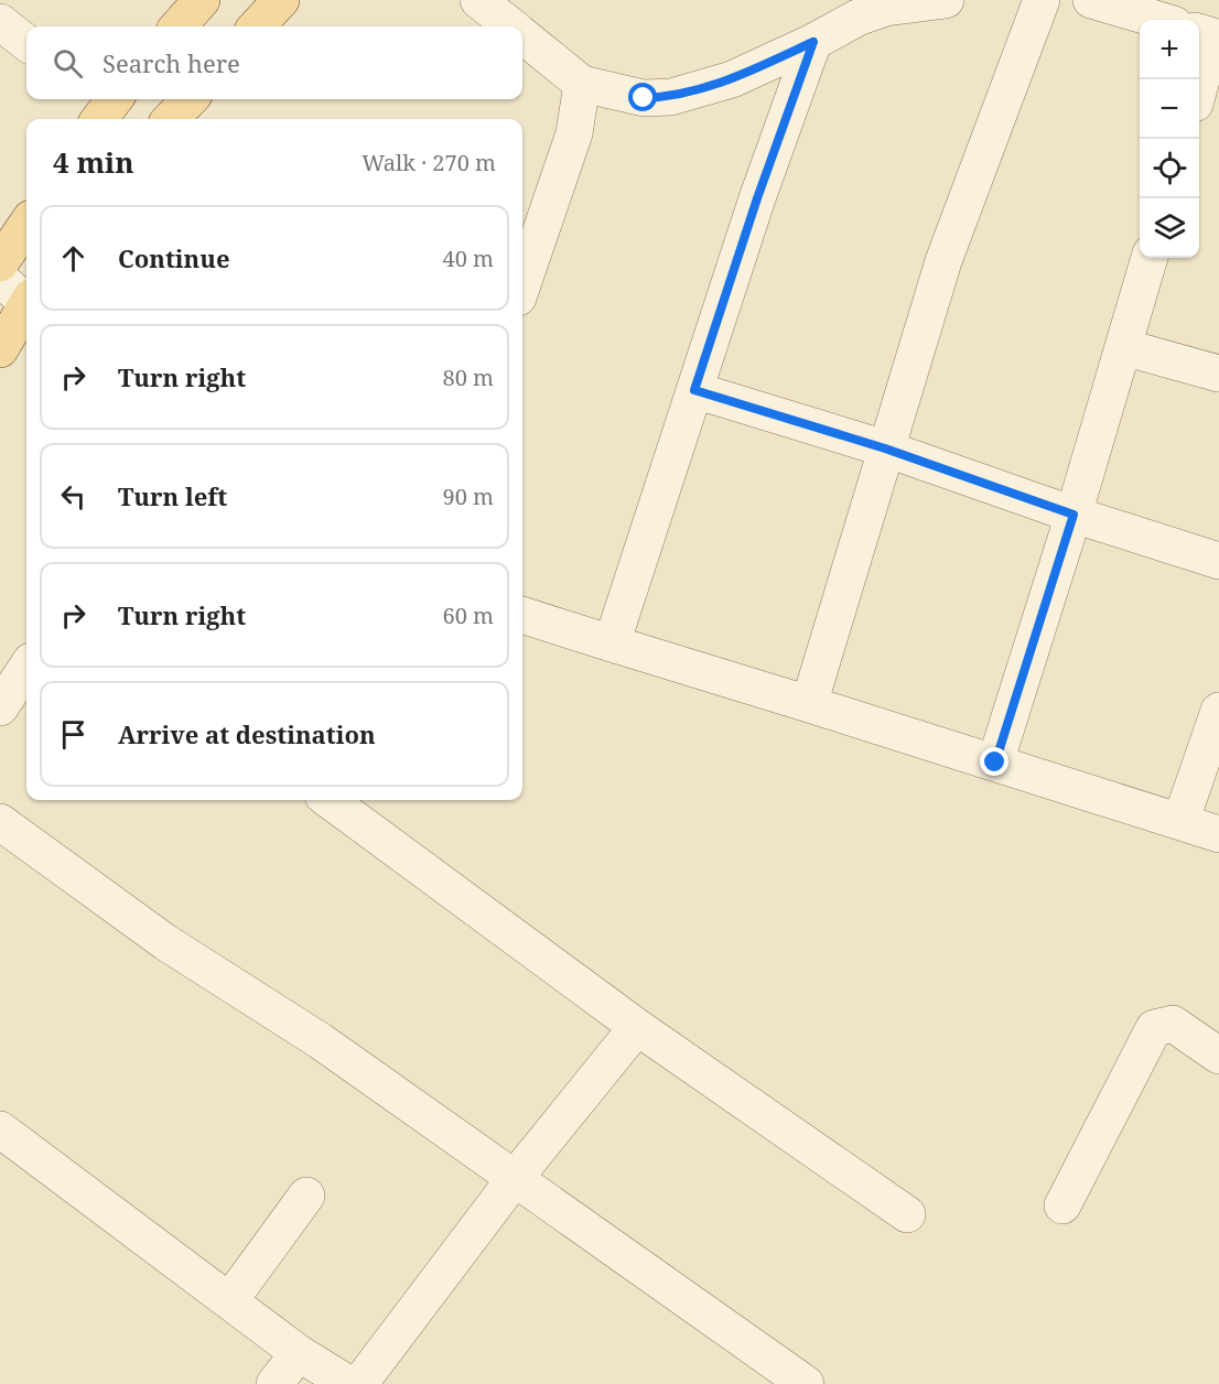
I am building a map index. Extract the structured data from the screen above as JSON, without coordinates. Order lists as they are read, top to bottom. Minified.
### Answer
{"page":{"map_buttons":["+","−"],"search":"Search here","heading":["4 min","Walk · 270 m"],"list":[["Continue","40 m"],["Turn right","80 m"],["Turn left","90 m"],["Turn right","60 m"],"Arrive at destination"]}}
